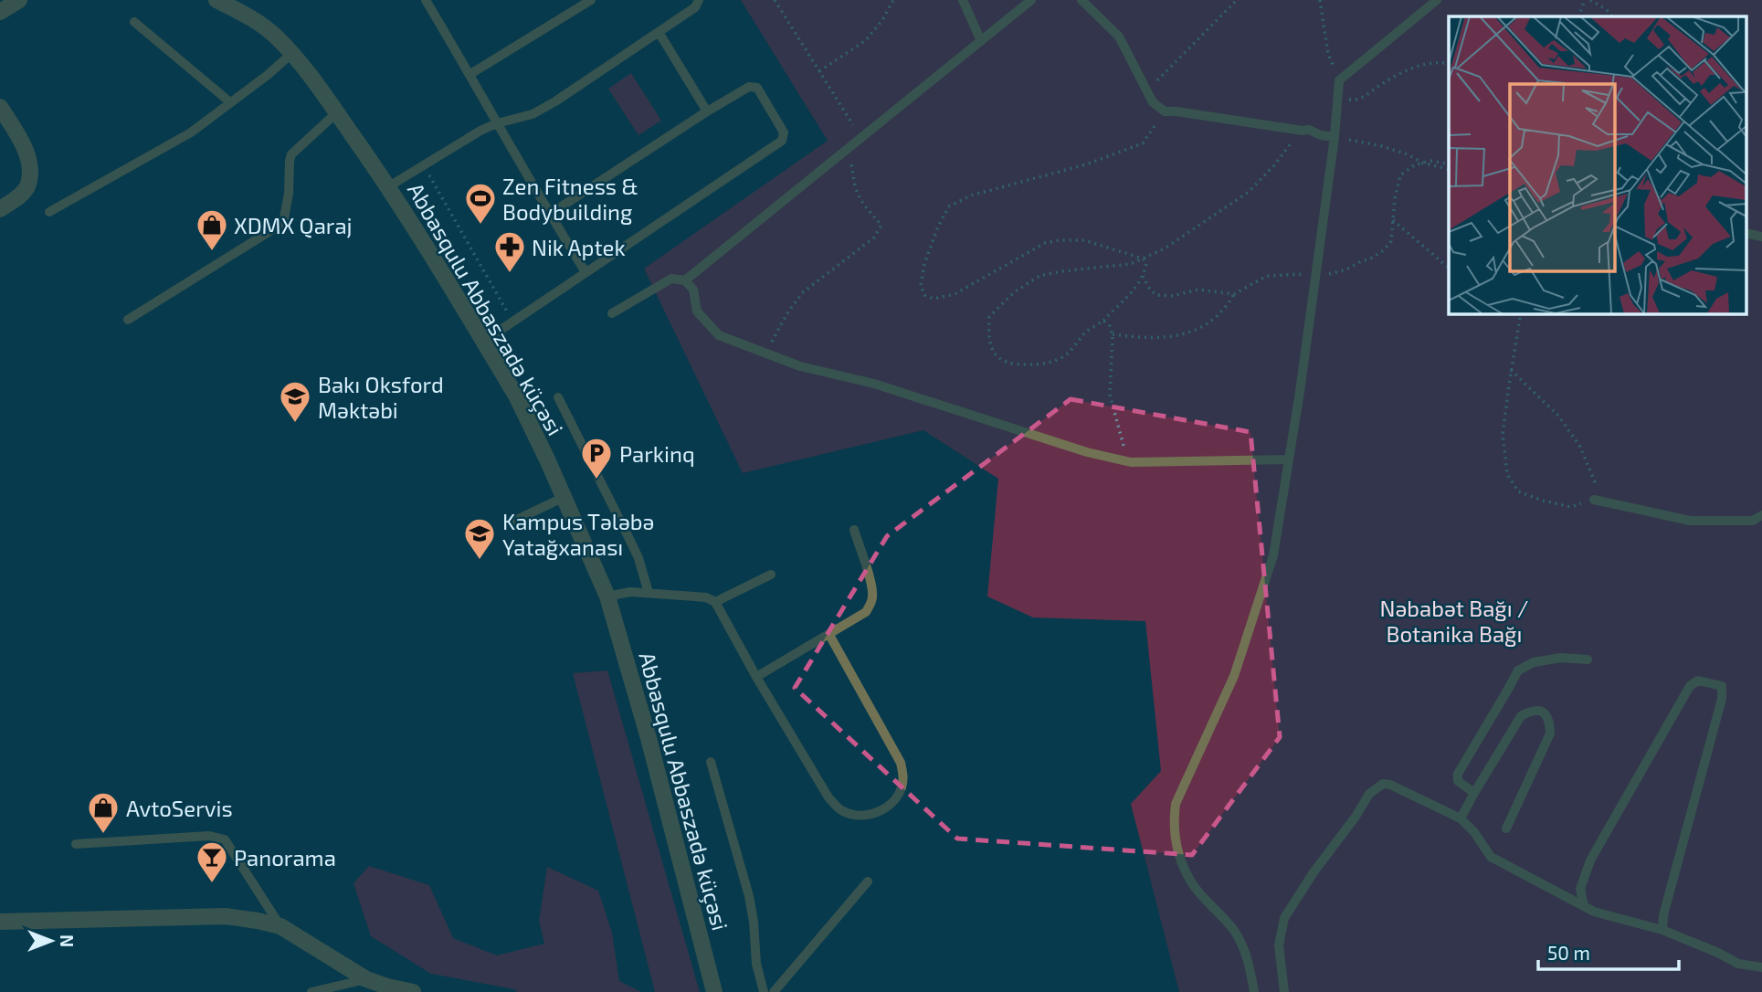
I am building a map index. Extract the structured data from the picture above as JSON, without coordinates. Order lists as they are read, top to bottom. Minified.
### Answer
{"streets":{"street":["Abbasqulu Abbaszadə küçəsi"]},"parks":["Nəbabət Bağı / Botanika Bağı"],"places":{"sports":["Zen Fitness & Bodybuilding"],"shop":["XDMX Qaraj","AvtoServis"],"pharmacy":["Nik Aptek"],"school or university":["Bakı Oksford Məktəbi","Kampus Tələbə Yatağxanası"],"parking":["Parkinq"],"bar":["Panorama"]},"scale_bar":"50 m","north":"right"}
